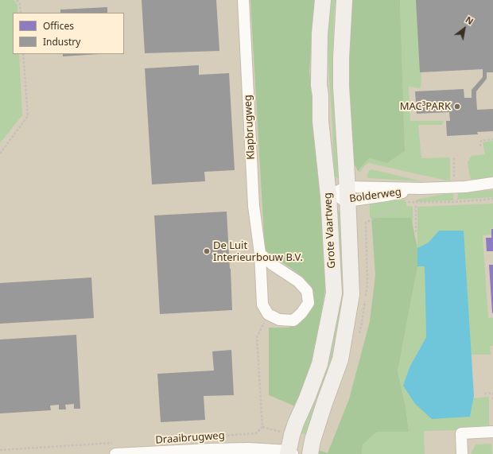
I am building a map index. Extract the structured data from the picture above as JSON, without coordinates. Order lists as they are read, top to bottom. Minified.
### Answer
{"streets":{"main road":["Grote Vaartweg"],"street":["Klapbrugweg","Bolderweg","Draaibrugweg"]},"crossings":[["Bolderweg","Grote Vaartweg"],["Grote Vaartweg","Draaibrugweg"]],"places":["MAC³PARK","De Luit Interieurbouw B.V."],"legend":["Offices","Industry"],"north":"top right"}
